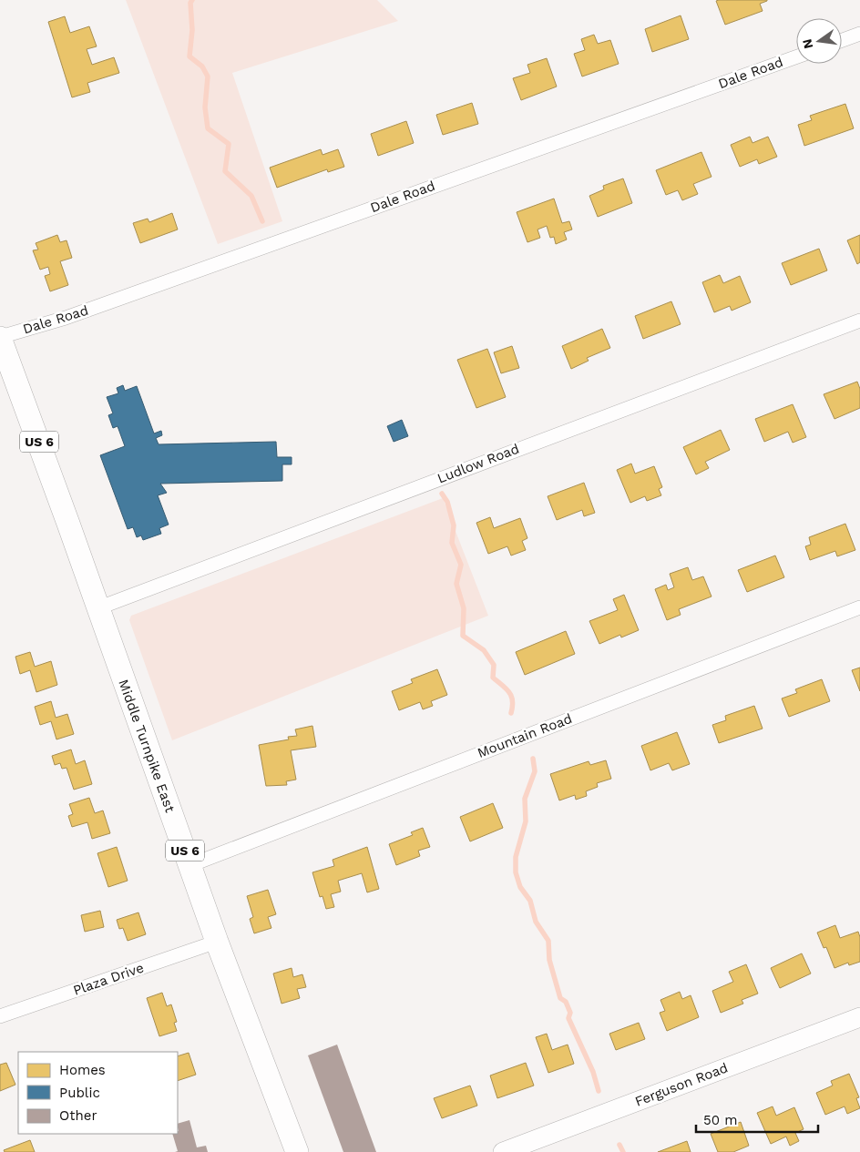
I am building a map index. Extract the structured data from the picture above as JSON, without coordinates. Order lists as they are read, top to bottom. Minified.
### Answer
{"streets":{"main road":["US 6","Middle Turnpike East"],"street":["Dale Road","Ludlow Road","Mountain Road","Plaza Drive","Ferguson Road"]},"crossings":[["Dale Road","Middle Turnpike East"],["Ludlow Road","Middle Turnpike East"],["Mountain Road","Middle Turnpike East"],["Middle Turnpike East","Plaza Drive"]],"legend":["Homes","Public","Other"],"scale_bar":"50 m","north":"left"}
